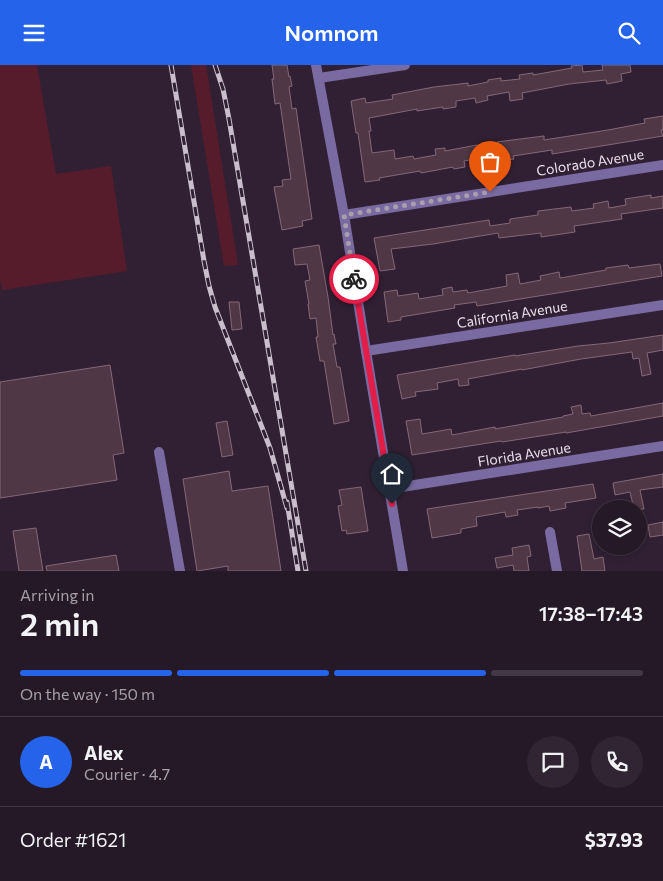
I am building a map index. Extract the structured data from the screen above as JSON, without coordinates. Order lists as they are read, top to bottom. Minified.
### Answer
{"streets":{"street":["Colorado Avenue","California Avenue","Florida Avenue"]},"page":{"header":"Nomnom","heading":["2 min","Arriving in","17:38–17:43"],"panel":["Alex","Courier · 4.7","Order #1621","$37.93"],"bar":"On the way · 150 m","round":"A"}}
